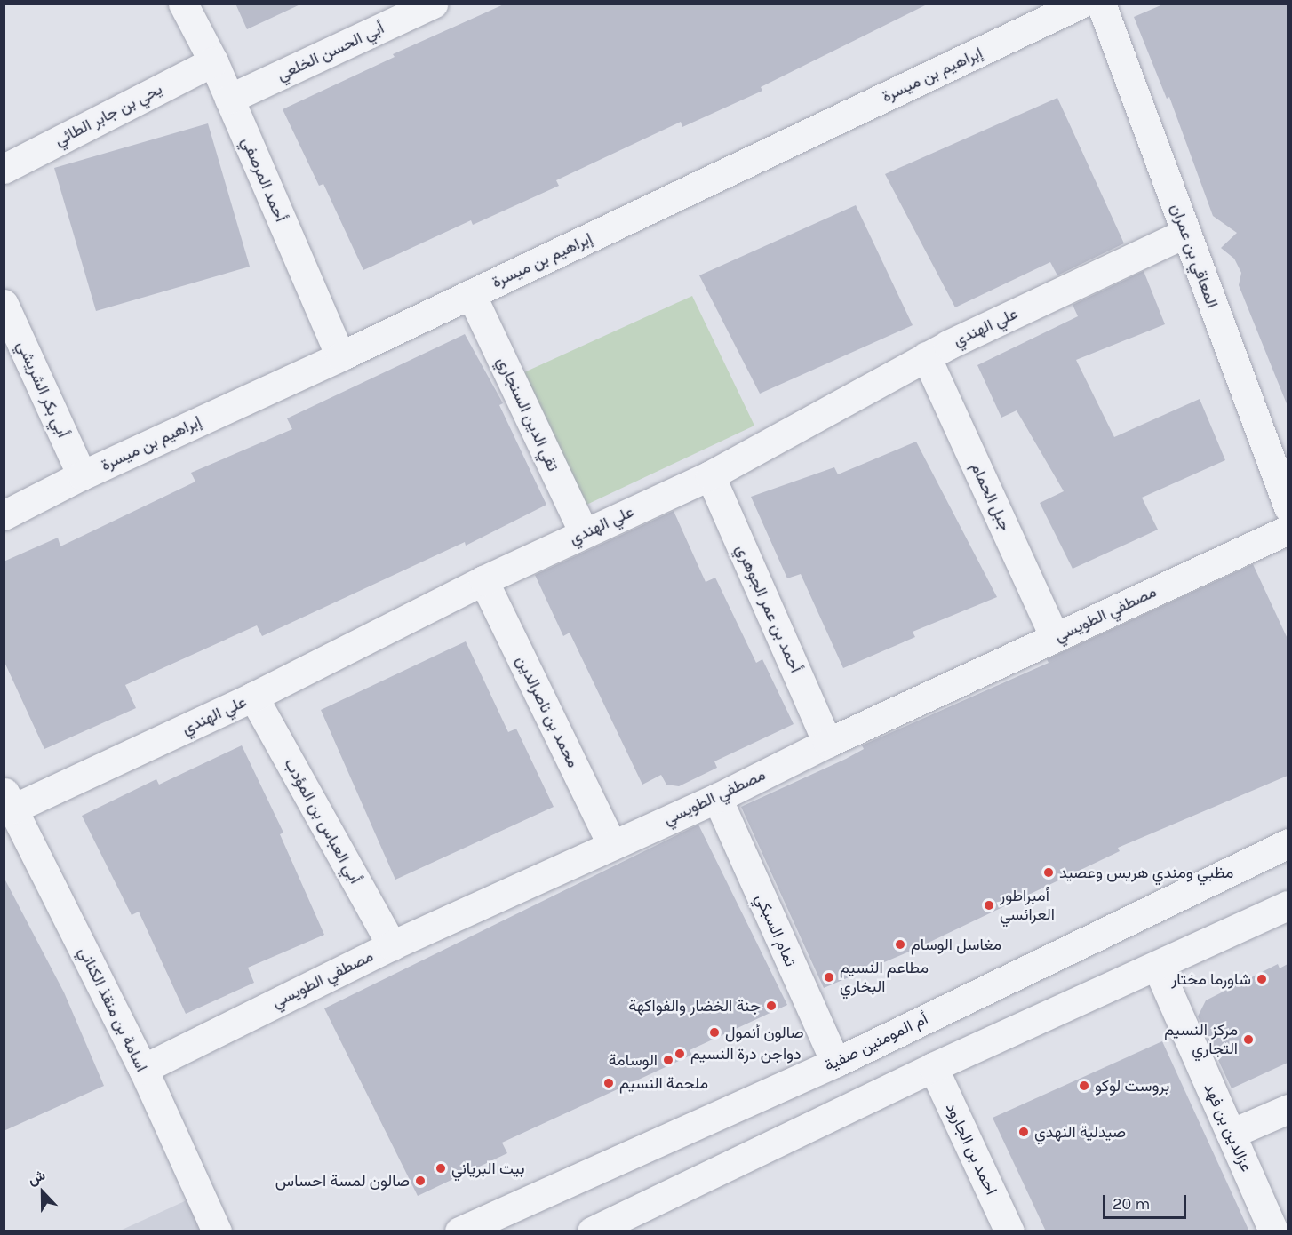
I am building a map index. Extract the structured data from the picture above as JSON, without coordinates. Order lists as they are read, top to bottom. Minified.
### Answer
{"streets":{"street":["أبي الحسن الخلعي","إبراهيم بن ميسرة","يحي بن جابر الطائي","أحمد المرصفي","المعاقي بن عمران","علي الهندي","أبي بكر الشريشي","تقي الدين السنجاري","جبل الحمام","أحمد بن عمر الجوهري","مصطفي الطويسي","محمد بن ناصرالدين","أبي العباس بن المؤدب","تمام السبكي","اسامة بن منقذ الكناني","أم المومنين صفية","عزالدين بن فهد","احمد بن الجارود"]},"crossings":[["أبي الحسن الخلعي","أحمد المرصفي"],["إبراهيم بن ميسرة","أحمد المرصفي"],["إبراهيم بن ميسرة","أبي بكر الشريشي"],["إبراهيم بن ميسرة","تقي الدين السنجاري"],["يحي بن جابر الطائي","أحمد المرصفي"],["المعاقي بن عمران","علي الهندي"],["علي الهندي","تقي الدين السنجاري"],["علي الهندي","جبل الحمام"],["علي الهندي","أحمد بن عمر الجوهري"],["علي الهندي","محمد بن ناصرالدين"],["علي الهندي","أبي العباس بن المؤدب"],["علي الهندي","اسامة بن منقذ الكناني"],["جبل الحمام","مصطفي الطويسي"],["أحمد بن عمر الجوهري","مصطفي الطويسي"],["مصطفي الطويسي","محمد بن ناصرالدين"],["مصطفي الطويسي","أبي العباس بن المؤدب"],["مصطفي الطويسي","تمام السبكي"],["مصطفي الطويسي","اسامة بن منقذ الكناني"],["تمام السبكي","أم المومنين صفية"]],"places":["مظبي ومندي هريس وعصيد","أمبراطور العرائسي","مغاسل الوسام","مطاعم النسيم البخاري","شاورما مختار","جنة الخضار والفواكهة","صالون أنمول","مركز النسيم التجاري","دواجن درة النسيم","الوسامة","ملحمة النسيم","بروست لوكو","صيدلية النهدي","بيت البرياني","صالون لمسة احساس"],"scale_bar":"20 m","north":"top"}
